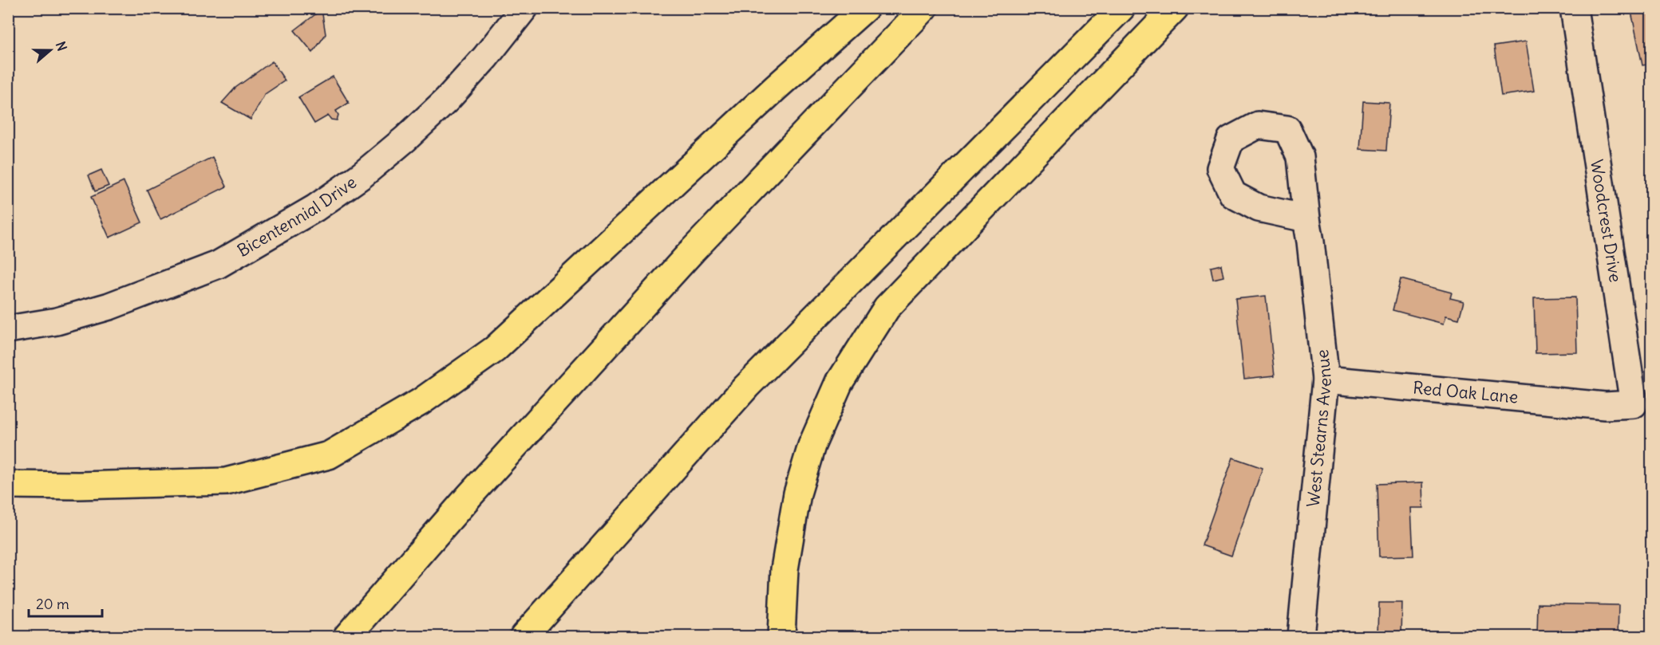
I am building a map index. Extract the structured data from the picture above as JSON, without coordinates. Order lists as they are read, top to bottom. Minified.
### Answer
{"streets":{"street":["Bicentennial Drive","Woodcrest Drive","Red Oak Lane","West Stearns Avenue"]},"crossings":[["Woodcrest Drive","Red Oak Lane"],["Red Oak Lane","West Stearns Avenue"]],"scale_bar":"20 m","north":"right"}
